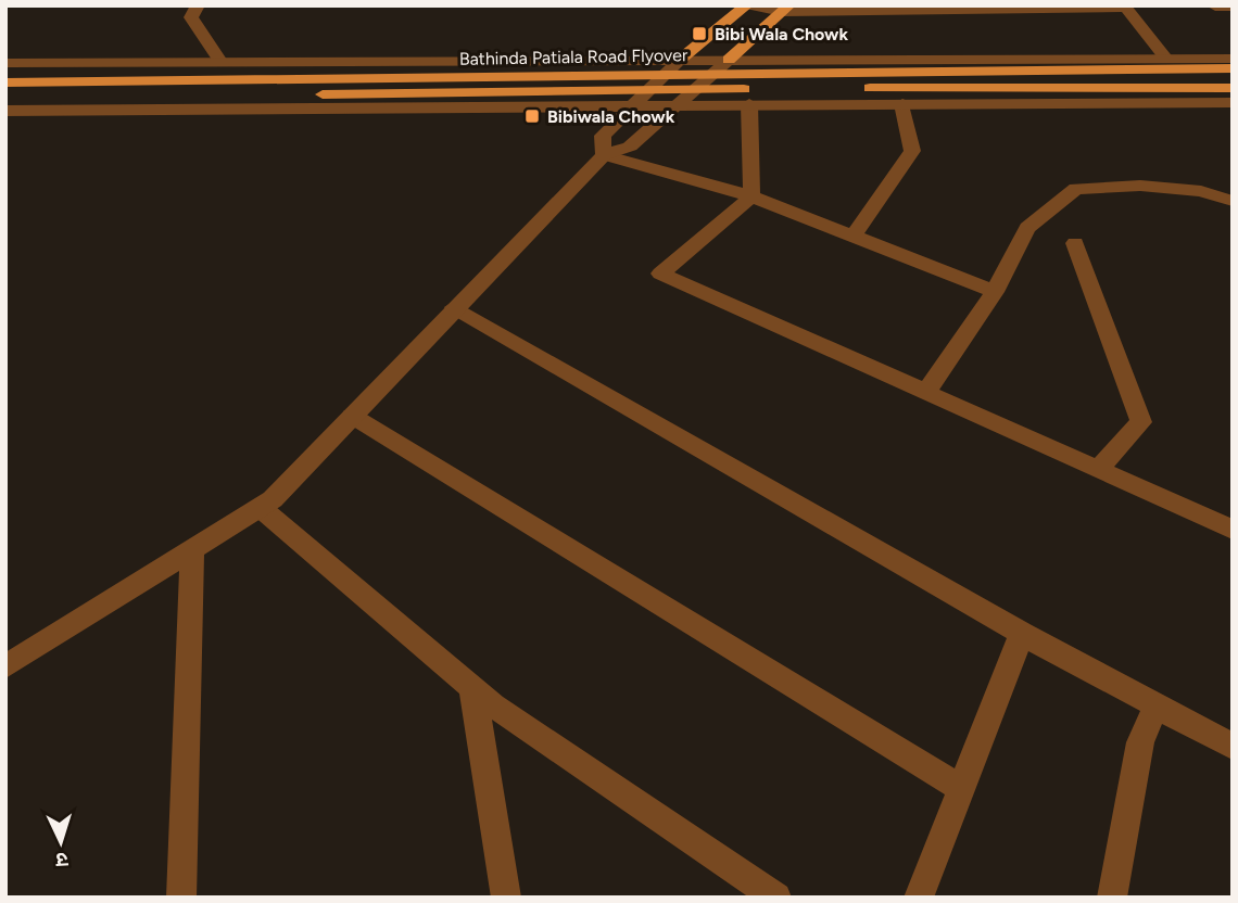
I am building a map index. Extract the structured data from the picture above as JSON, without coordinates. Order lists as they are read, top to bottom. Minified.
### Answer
{"streets":{"highway":["Bathinda Patiala Road Flyover"]},"places":{"transit":["Bibi Wala Chowk","Bibiwala Chowk"]},"north":"bottom"}
